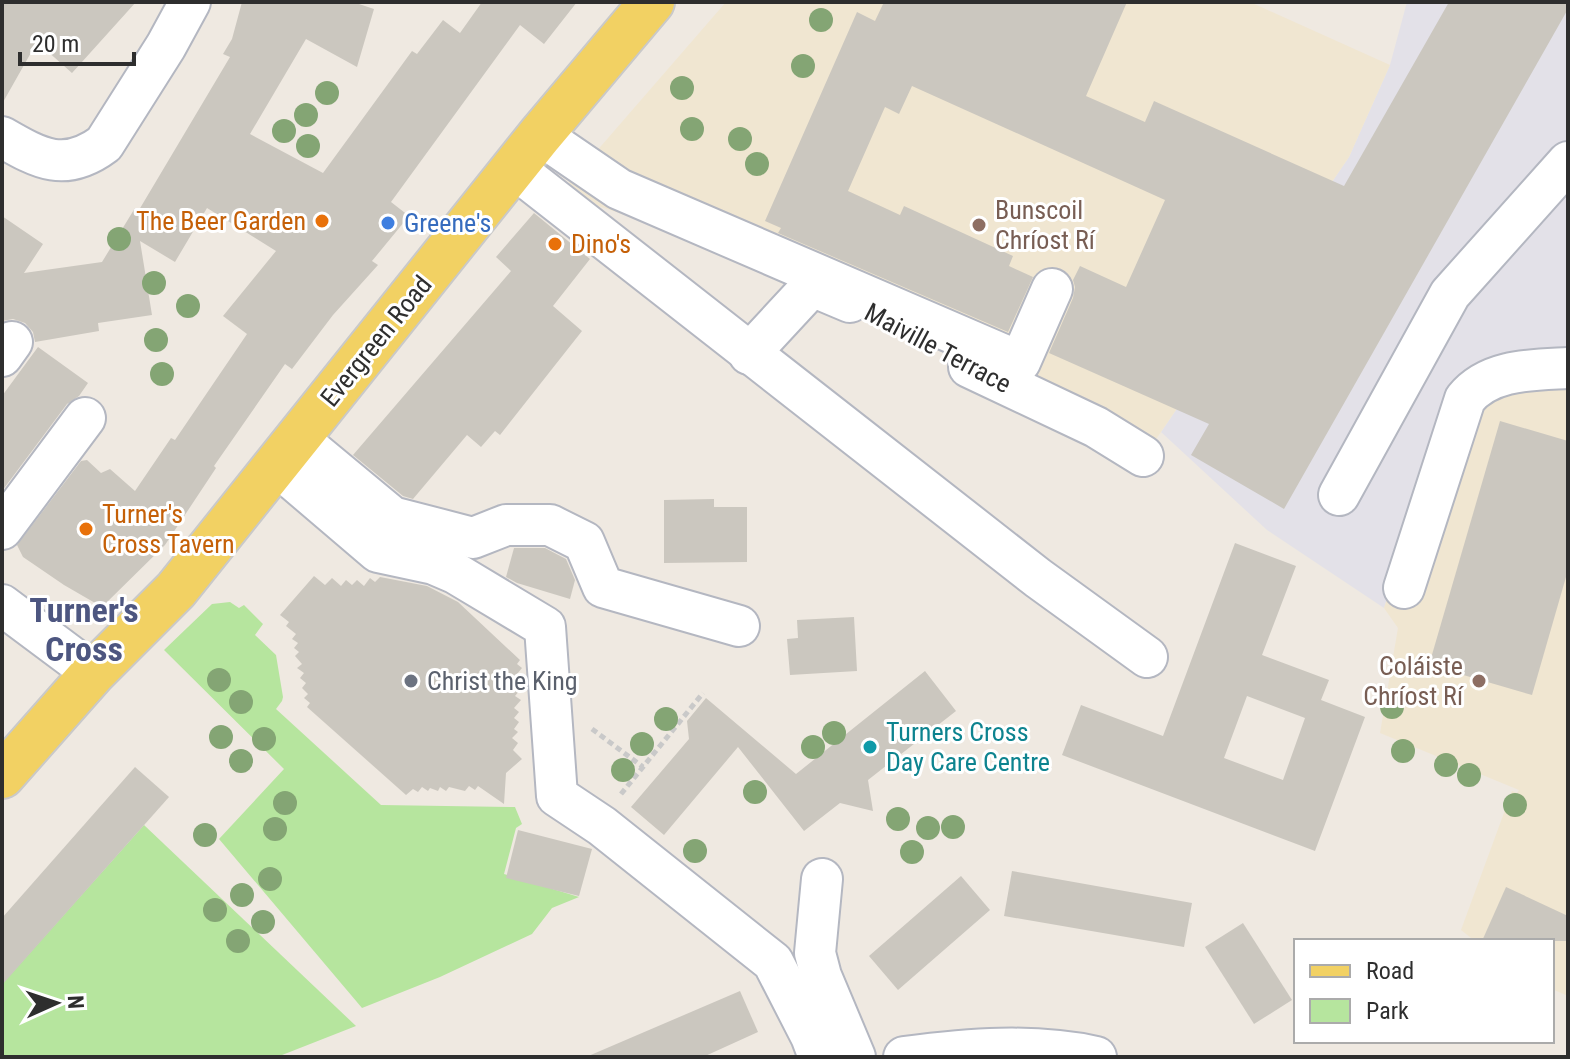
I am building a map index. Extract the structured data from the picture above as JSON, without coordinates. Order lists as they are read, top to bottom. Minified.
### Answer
{"streets":{"main road":["Evergreen Road"],"street":["Maiville Terrace"]},"districts":["Turner's Cross"],"places":["The Beer Garden","Greene's","Bunscoil Chríost Rí","Dino's","Turner's Cross Tavern","Christ the King","Coláiste Chríost Rí","Turners Cross Day Care Centre"],"legend":["Road","Park"],"scale_bar":"20 m","north":"right"}
